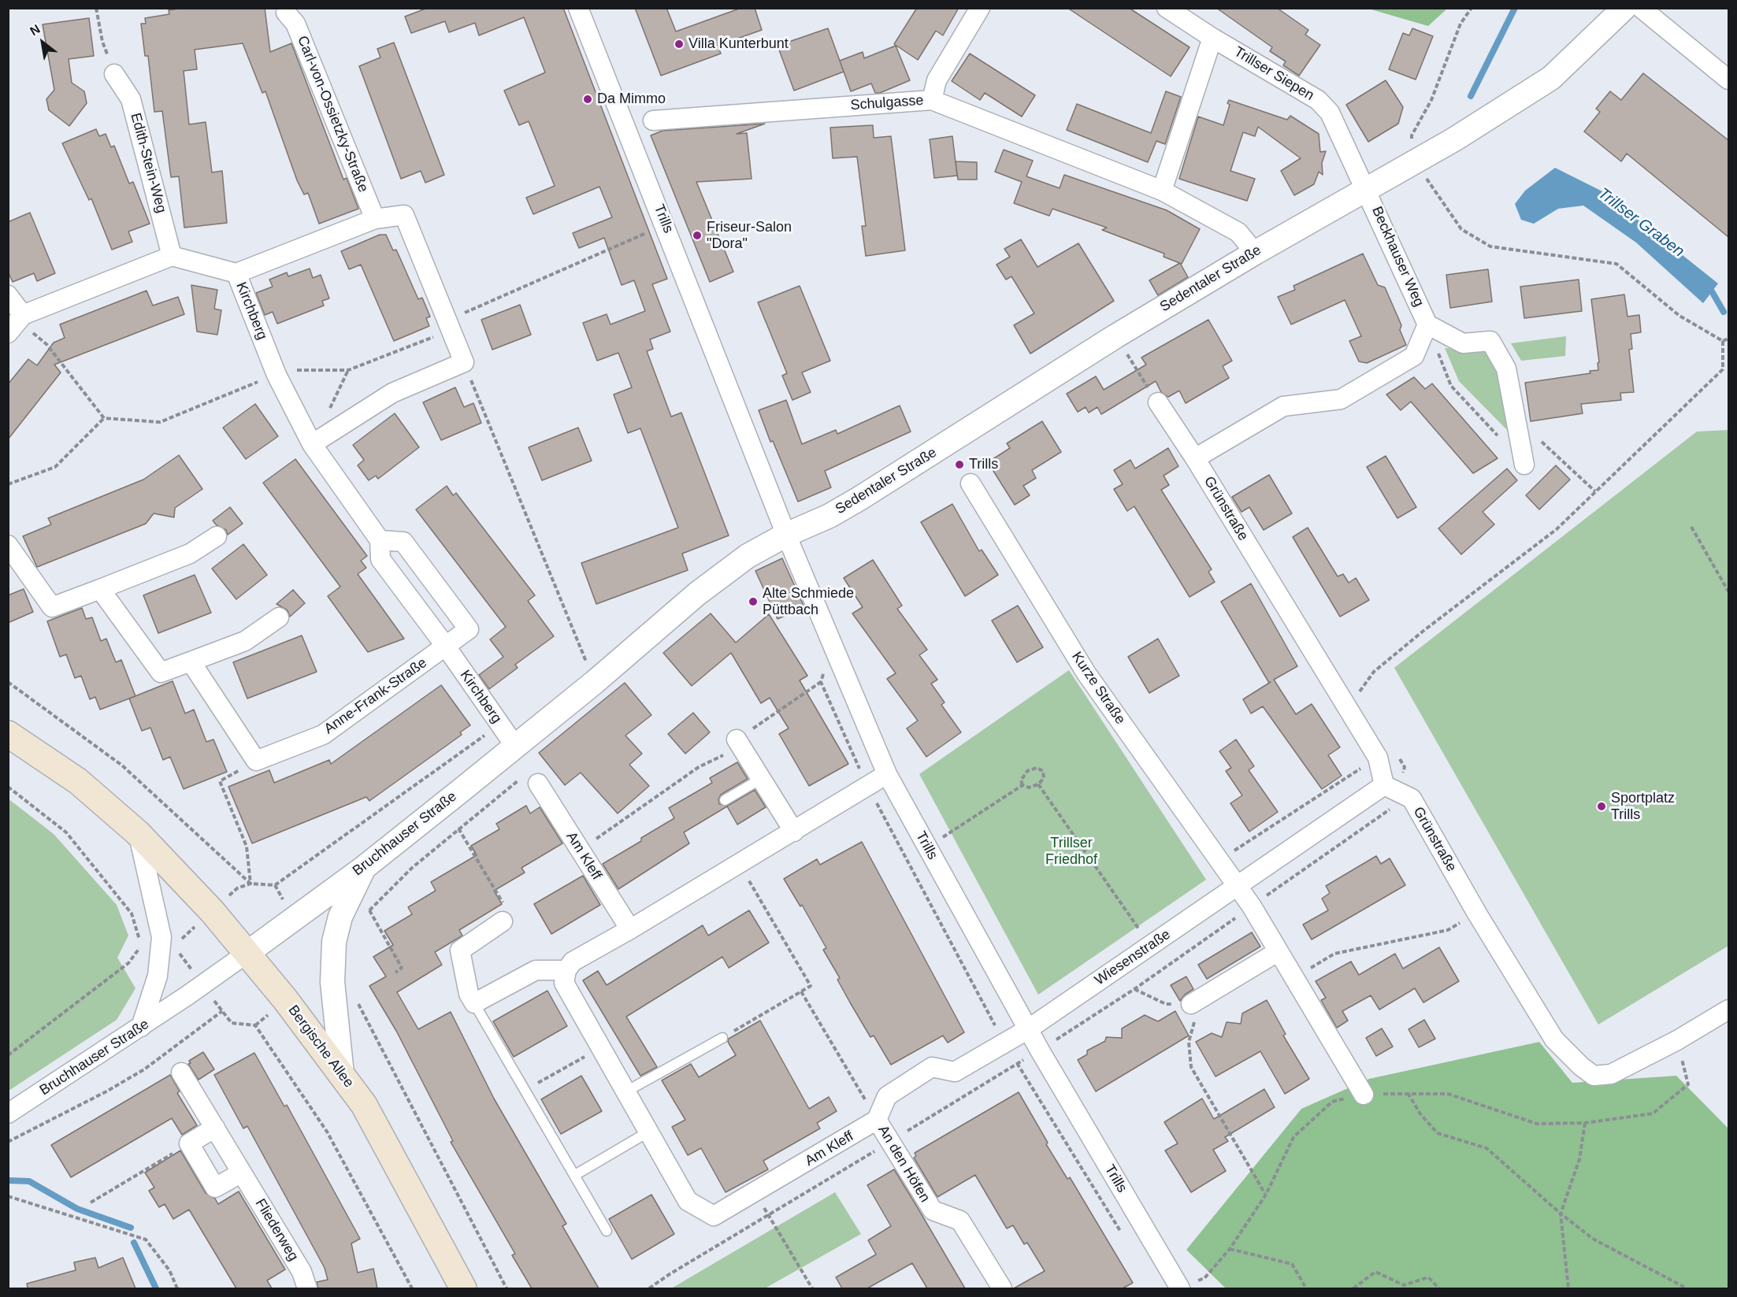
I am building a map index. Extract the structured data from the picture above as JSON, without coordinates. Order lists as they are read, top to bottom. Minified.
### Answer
{"streets":{"main road":["Bergische Allee"],"street":["Trillser Siepen","Schulgasse","Carl-von-Ossietzky-Straße","Edith-Stein-Weg","Trills","Beckhauser Weg","Sedentaler Straße","Kirchberg","Grünstraße","Kurze Straße","Anne-Frank-Straße","Bruchhauser Straße","Am Kleff","Wiesenstraße","An den Höfen","Fliederweg"]},"crossings":[["Trillser Siepen","Beckhauser Weg"],["Trillser Siepen","Sedentaler Straße"],["Schulgasse","Sedentaler Straße"],["Edith-Stein-Weg","Kirchberg"],["Trills","Sedentaler Straße"],["Trills","Bruchhauser Straße"],["Trills","Wiesenstraße"],["Beckhauser Weg","Sedentaler Straße"],["Beckhauser Weg","Grünstraße"],["Sedentaler Straße","Bruchhauser Straße"],["Kirchberg","Anne-Frank-Straße"],["Kirchberg","Bruchhauser Straße"],["Grünstraße","Wiesenstraße"],["Kurze Straße","Wiesenstraße"],["Bruchhauser Straße","Bergische Allee"],["Am Kleff","An den Höfen"]],"water":["Trillser Graben"],"parks":["Trillser Friedhof"],"places":["Villa Kunterbunt","Da Mimmo","Friseur-Salon \"Dora\"","Trills","Alte Schmiede Püttbach","Sportplatz Trills"],"north":"top left"}
